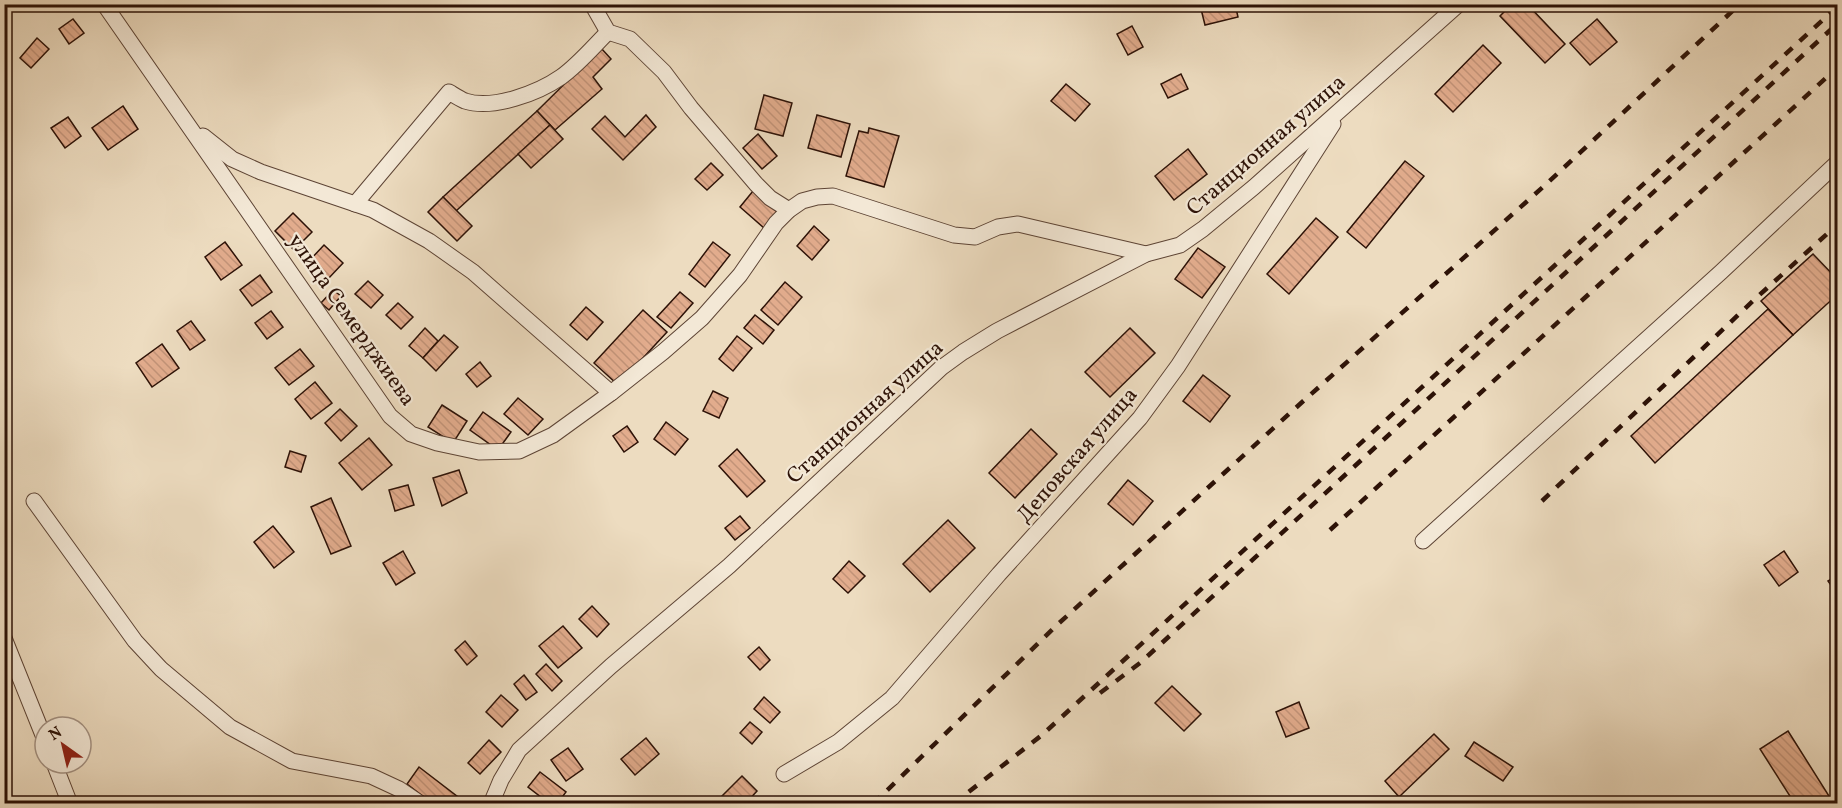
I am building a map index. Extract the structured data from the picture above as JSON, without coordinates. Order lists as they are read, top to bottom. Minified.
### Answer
{"streets":{"street":["Станционная улица","улица Семерджиева","Деповская улица"]},"crossings":[["Станционная улица","улица Семерджиева"],["Станционная улица","Деповская улица"]],"north":"top left"}
